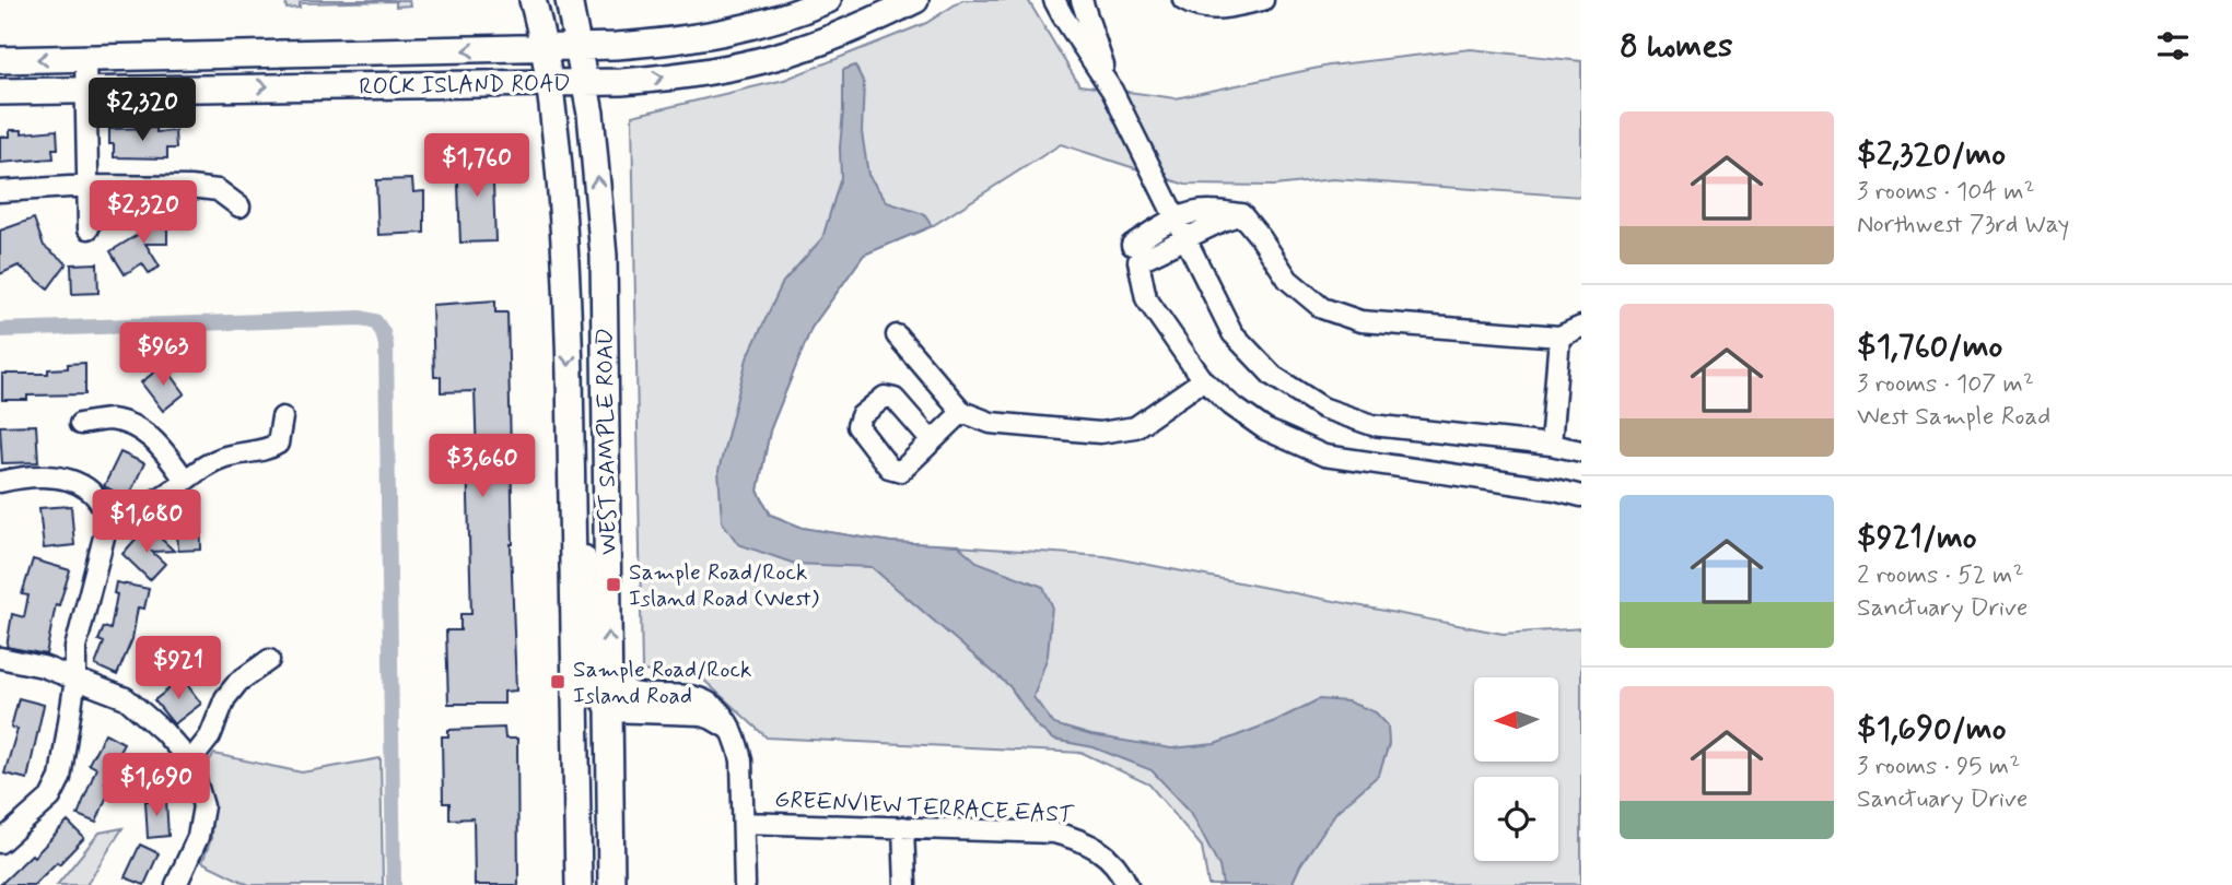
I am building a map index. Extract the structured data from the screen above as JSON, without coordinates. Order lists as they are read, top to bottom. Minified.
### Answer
{"streets":{"main road":["ROCK ISLAND ROAD","WEST SAMPLE ROAD"],"street":["GREENVIEW TERRACE EAST"]},"crossings":[["ROCK ISLAND ROAD","WEST SAMPLE ROAD"]],"places":{"transit":["Sample Road/Rock Island Road (West)","Sample Road/Rock Island Road"]},"north":"left","page":{"heading":"8 homes","price":["$2,320","$1,760","$2,320","$963","$3,660","$1,680","$921","$1,690"],"list":[{"name":"$2,320/mo","note":"3 rooms · 104 m² · Northwest 73rd Way"},{"name":"$1,760/mo","note":"3 rooms · 107 m² · West Sample Road"},{"name":"$921/mo","note":"2 rooms · 52 m² · Sanctuary Drive"},{"name":"$1,690/mo","note":"3 rooms · 95 m² · Sanctuary Drive"}]}}
